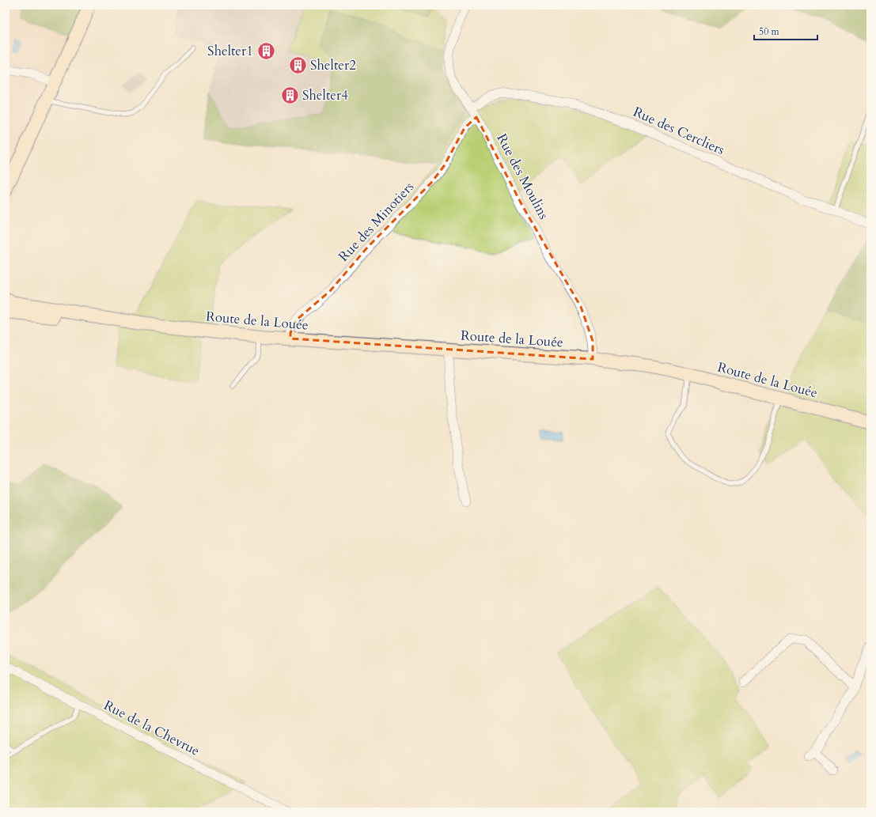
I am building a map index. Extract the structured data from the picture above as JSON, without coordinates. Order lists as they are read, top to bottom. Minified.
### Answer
{"streets":{"main road":["Route de la Louée"],"street":["Rue des Cercliers","Rue des Moulins","Rue des Minotiers","Rue de la Chevrue"]},"crossings":[["Rue des Cercliers","Rue des Moulins"],["Rue des Moulins","Rue des Minotiers"],["Rue des Moulins","Route de la Louée"],["Rue des Minotiers","Route de la Louée"]],"places":{"building":["Shelter1","Shelter2","Shelter4"]},"scale_bar":"50 m"}
